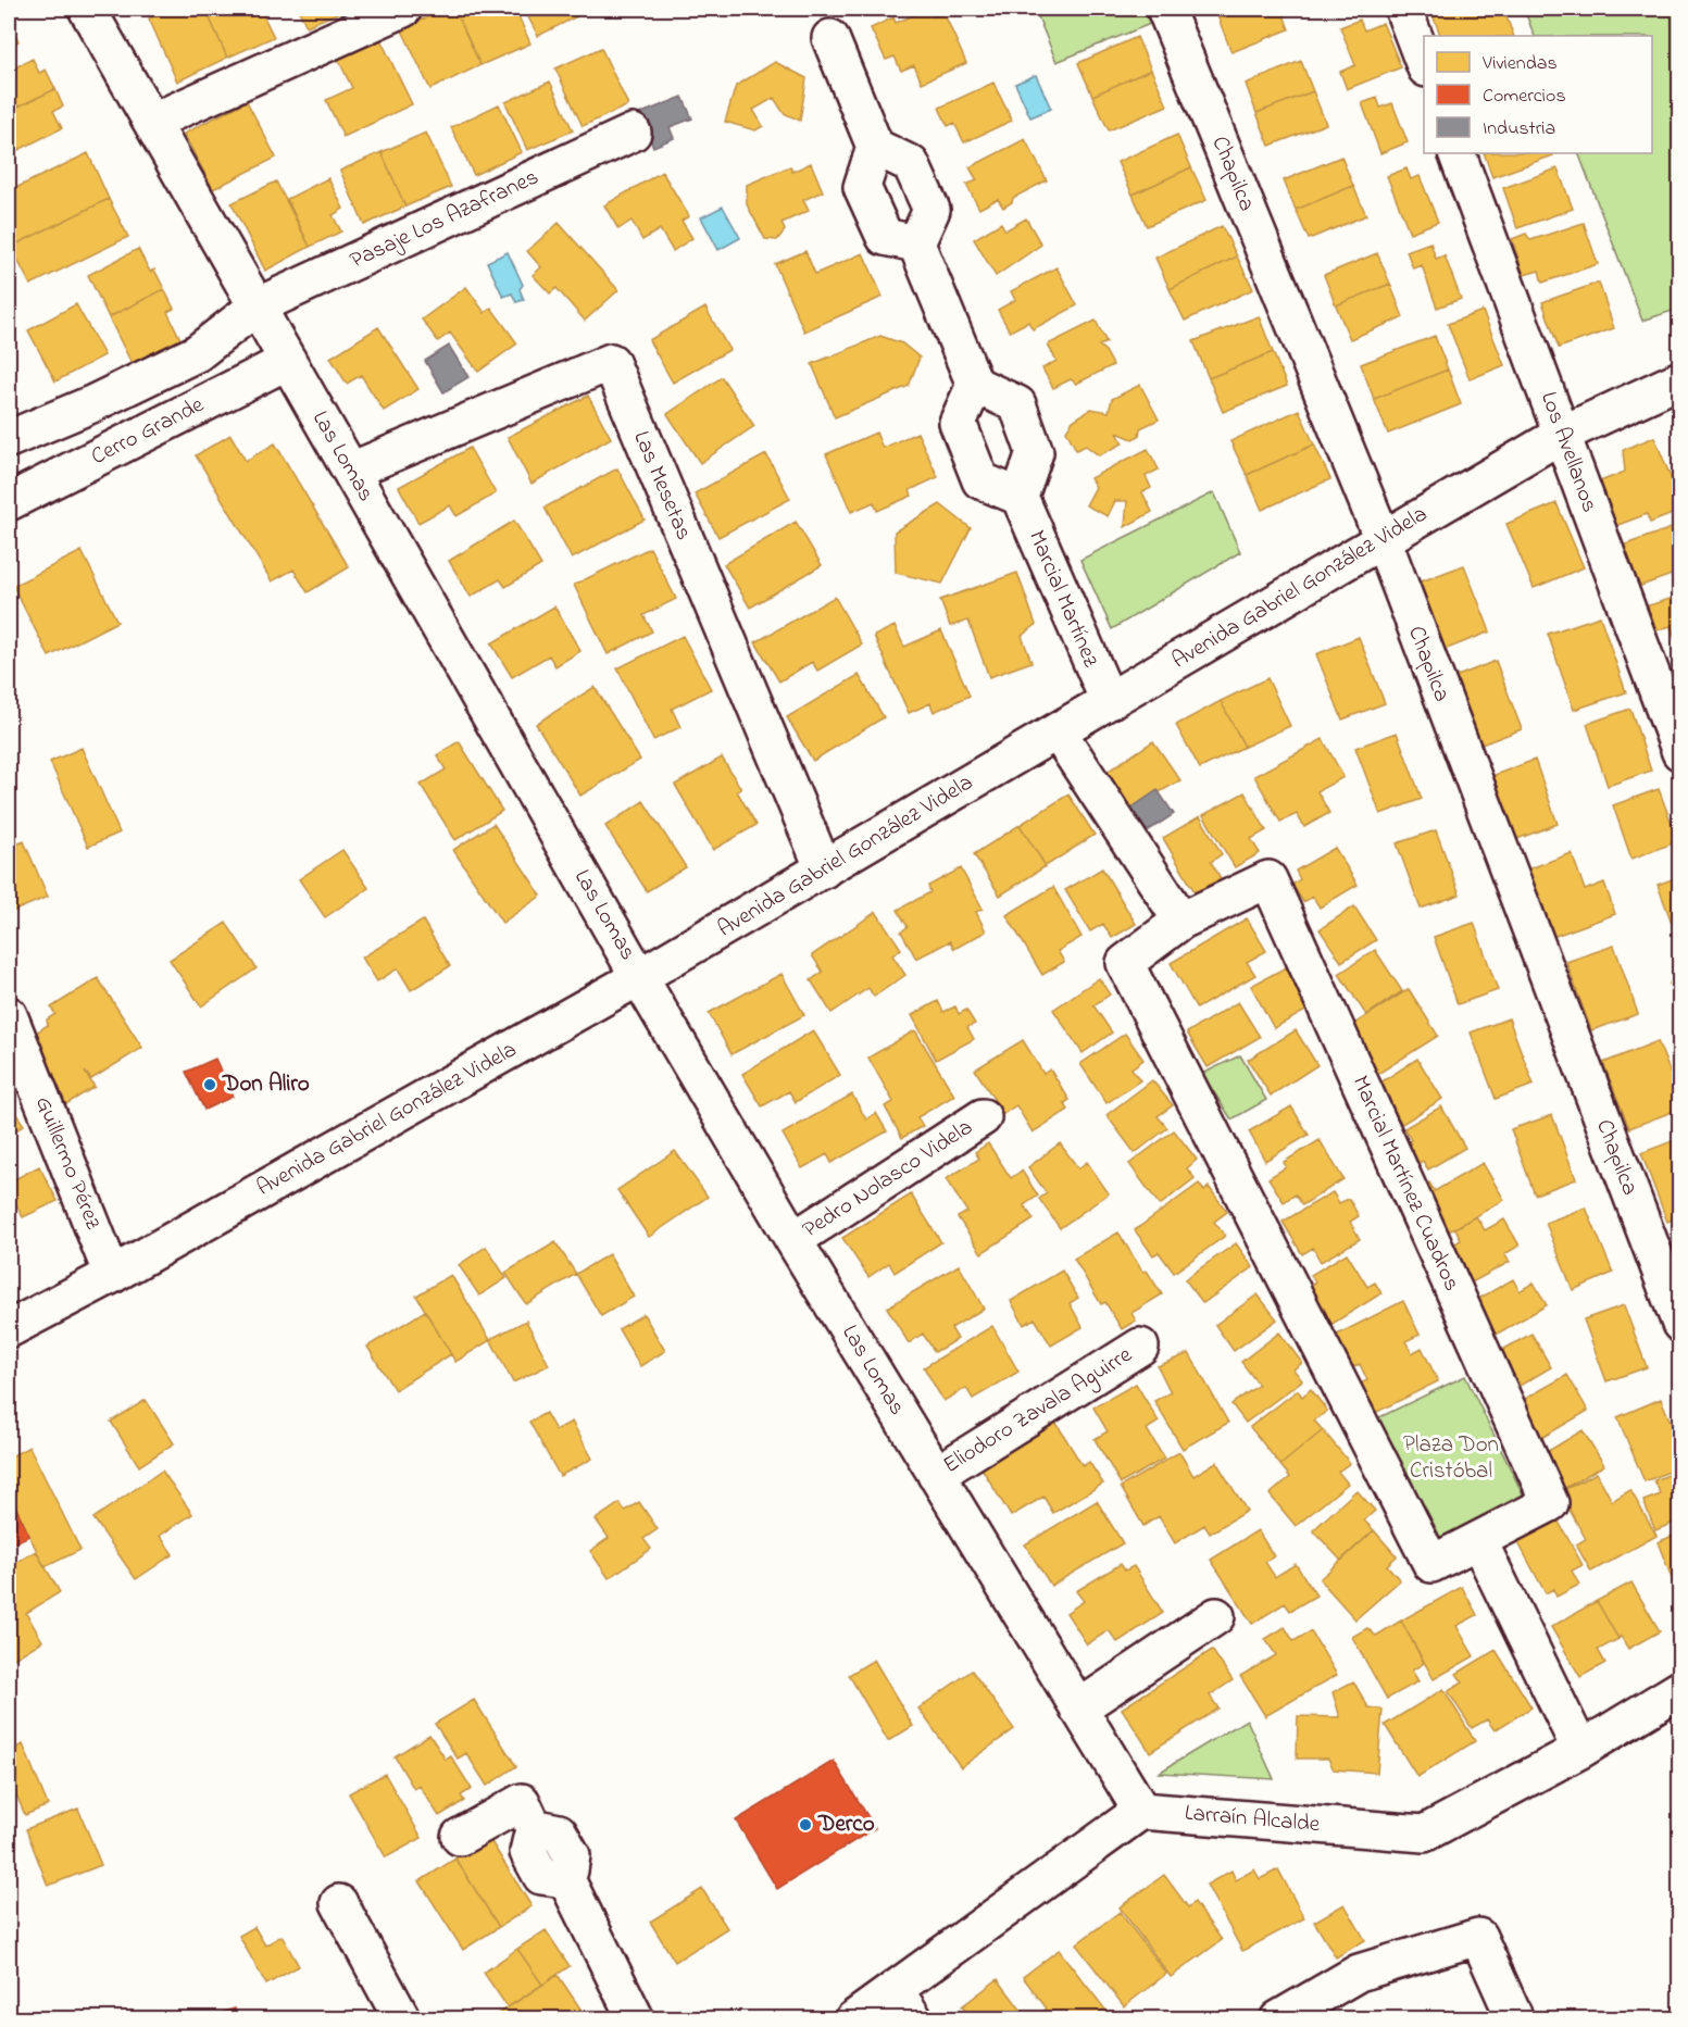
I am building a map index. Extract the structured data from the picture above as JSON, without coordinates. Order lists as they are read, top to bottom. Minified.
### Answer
{"streets":{"street":["Chapilca","Pasaje Los Azafranes","Cerro Grande","Los Avellanos","Las Lomas","Las Mesetas","Avenida Gabriel González Videla","Marcial Martínez","Guillermo Pérez","Pedro Nolasco Videla","Marcial Martínez Cuadros","Eliodoro Zavala Aguirre","Larraín Alcalde"]},"crossings":[["Chapilca","Avenida Gabriel González Videla"],["Pasaje Los Azafranes","Cerro Grande"],["Pasaje Los Azafranes","Las Lomas"],["Cerro Grande","Las Lomas"],["Los Avellanos","Avenida Gabriel González Videla"],["Las Lomas","Las Mesetas"],["Las Lomas","Avenida Gabriel González Videla"],["Las Lomas","Pedro Nolasco Videla"],["Las Lomas","Eliodoro Zavala Aguirre"],["Las Lomas","Larraín Alcalde"],["Las Mesetas","Avenida Gabriel González Videla"],["Avenida Gabriel González Videla","Marcial Martínez"],["Avenida Gabriel González Videla","Guillermo Pérez"]],"parks":["Plaza Don Cristóbal"],"places":["Don Aliro","Derco"],"legend":["Viviendas","Comercios","Industria"]}
